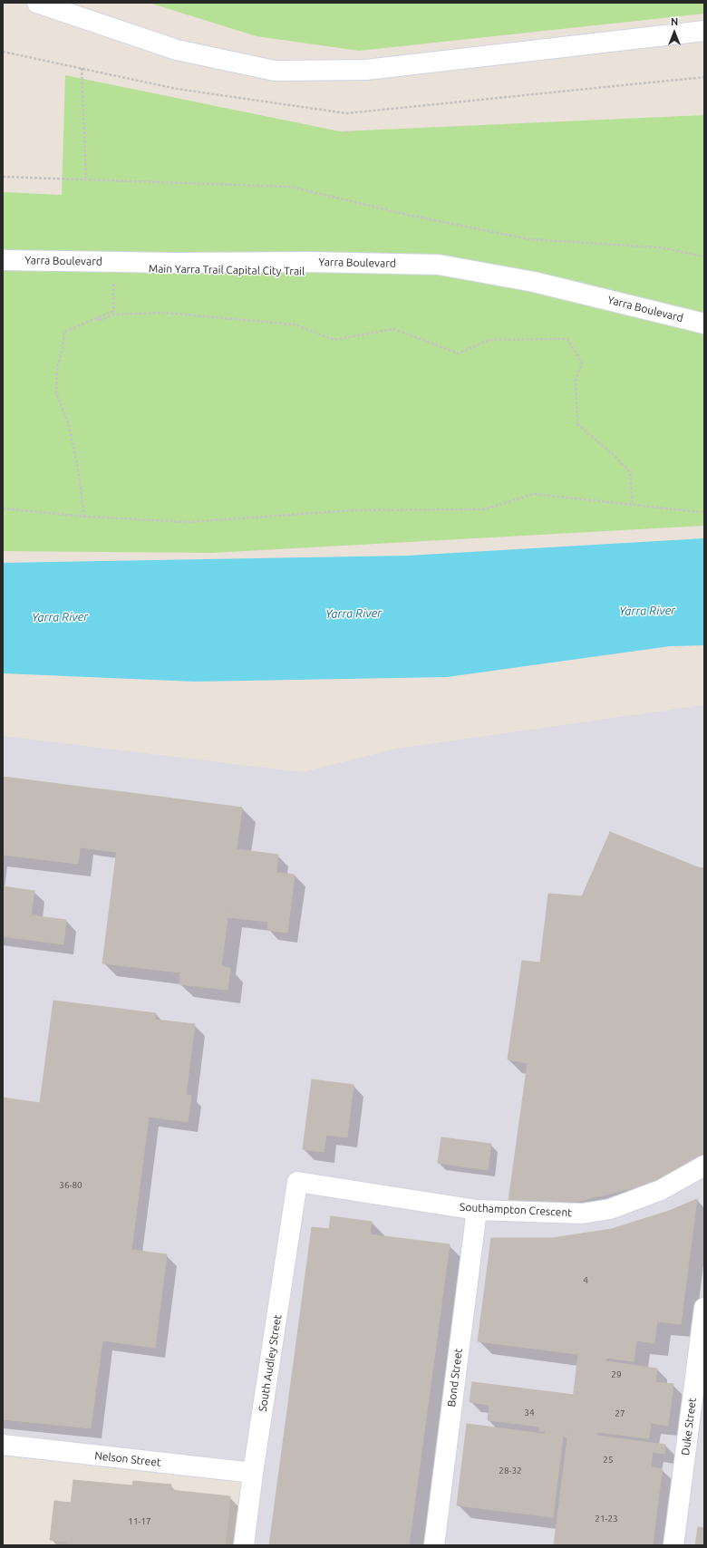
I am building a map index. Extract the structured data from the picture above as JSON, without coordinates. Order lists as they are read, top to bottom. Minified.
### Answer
{"streets":{"street":["Yarra Boulevard","Southampton Crescent","South Audley Street","Bond Street","Duke Street","Nelson Street"]},"crossings":[["Southampton Crescent","South Audley Street"],["Southampton Crescent","Bond Street"],["South Audley Street","Nelson Street"]],"water":["Yarra River"],"house_numbers":["36-80","4","29","34","27","25","28-32","21-23","11-17"],"north":"top"}
